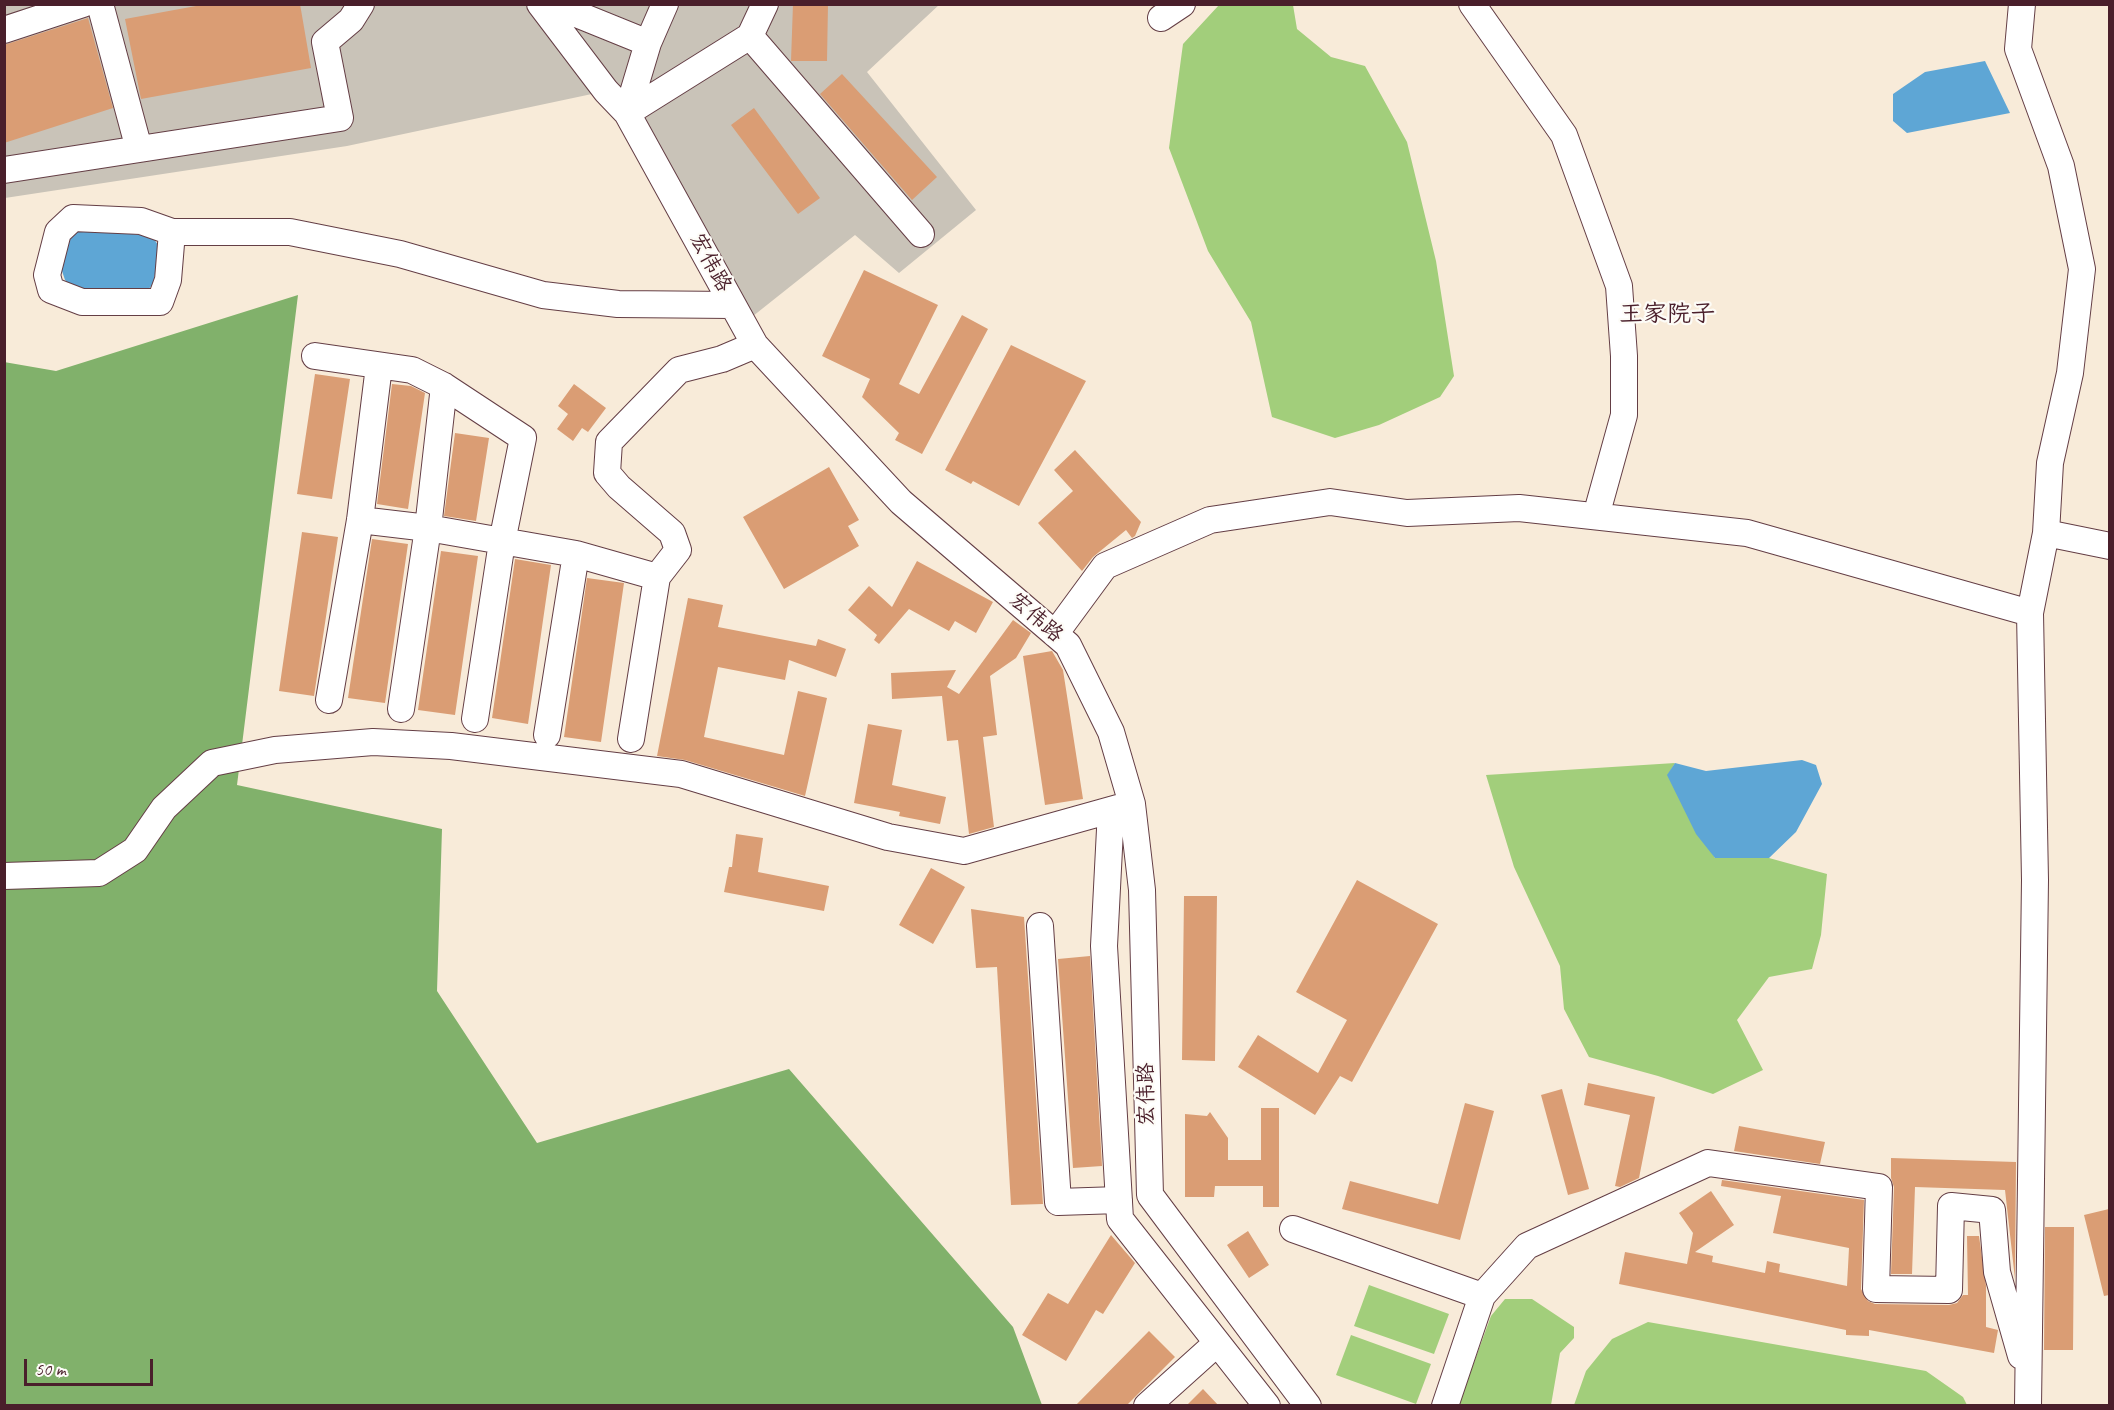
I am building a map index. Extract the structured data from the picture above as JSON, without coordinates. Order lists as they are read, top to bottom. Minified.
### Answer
{"streets":{"street":["宏伟路"]},"districts":["王家院子"],"scale_bar":"50 m"}
